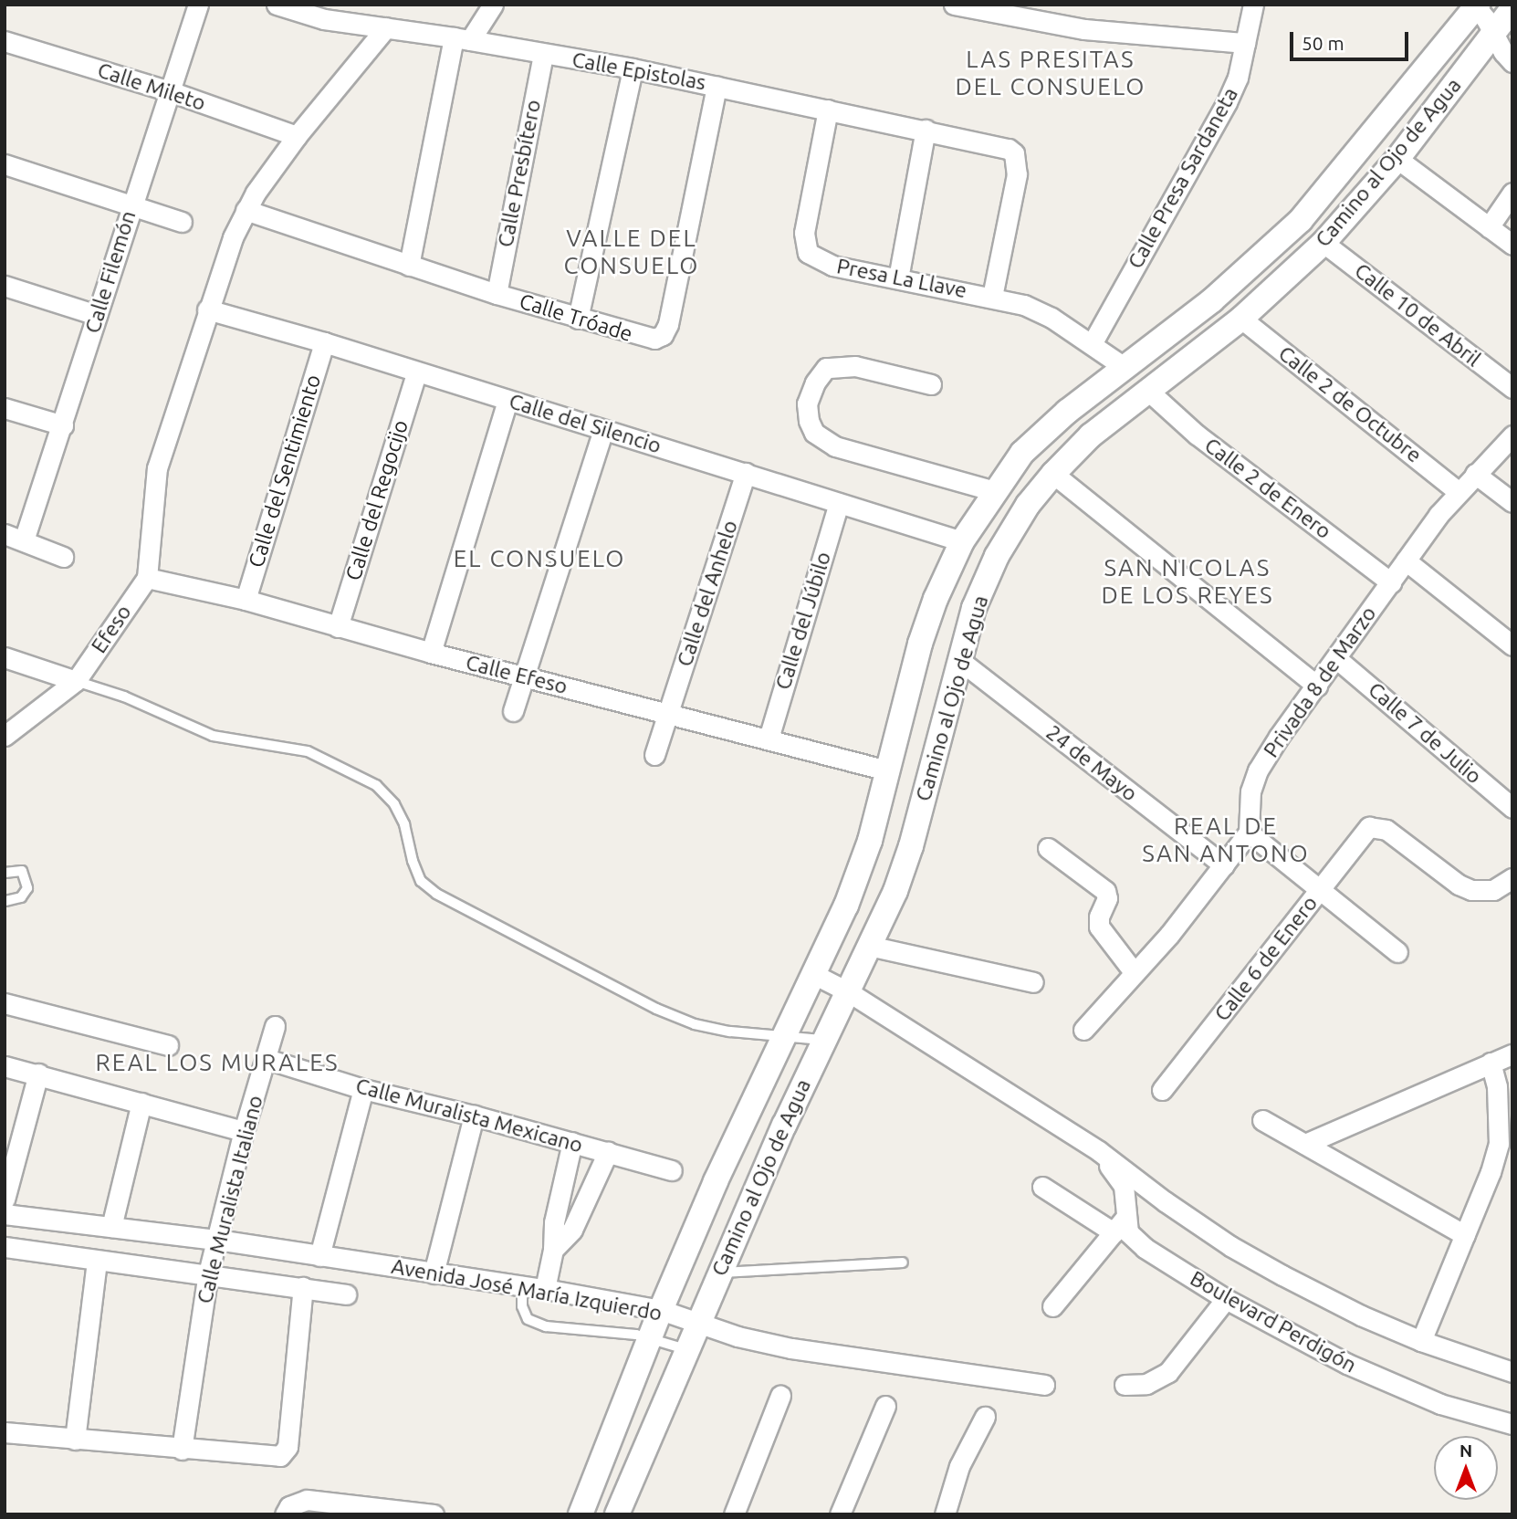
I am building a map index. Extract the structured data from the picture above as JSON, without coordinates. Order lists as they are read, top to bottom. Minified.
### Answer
{"streets":{"street":["Calle Epistolas","Calle Mileto","Camino al Ojo de Agua","Calle Presbítero","Calle Presa Sardaneta","Calle Filemón","Presa La Llave","Calle 10 de Abril","Calle Tróade","Calle 2 de Octubre","Calle del Silencio","Calle del Sentimiento","Calle 2 de Enero","Calle del Regocijo","Calle del Anhelo","Calle del Júbilo","Efeso","Calle Efeso","Privada 8 de Marzo","Calle 7 de Julio","24 de Mayo","Calle 6 de Enero","Calle Muralista Mexicano","Calle Muralista Italiano","Avenida José María Izquierdo","Boulevard Perdigón"]},"crossings":[["Calle Epistolas","Calle Presbítero"],["Calle Epistolas","Presa La Llave"],["Calle Epistolas","Calle Tróade"],["Calle Mileto","Calle Filemón"],["Camino al Ojo de Agua","Presa La Llave"],["Camino al Ojo de Agua","Calle 10 de Abril"],["Camino al Ojo de Agua","Calle 2 de Octubre"],["Camino al Ojo de Agua","Calle del Silencio"],["Camino al Ojo de Agua","Calle 2 de Enero"],["Camino al Ojo de Agua","Calle Efeso"],["Camino al Ojo de Agua","24 de Mayo"],["Camino al Ojo de Agua","Avenida José María Izquierdo"],["Camino al Ojo de Agua","Boulevard Perdigón"],["Calle Presbítero","Calle Tróade"],["Calle Presa Sardaneta","Presa La Llave"],["Calle 2 de Octubre","Privada 8 de Marzo"],["Calle del Silencio","Calle del Sentimiento"],["Calle del Silencio","Calle del Regocijo"],["Calle del Silencio","Calle del Anhelo"],["Calle del Silencio","Calle del Júbilo"],["Calle del Sentimiento","Calle Efeso"],["Calle 2 de Enero","Privada 8 de Marzo"],["Calle del Regocijo","Calle Efeso"],["Calle del Anhelo","Calle Efeso"],["Calle del Júbilo","Calle Efeso"],["Efeso","Calle Efeso"],["Privada 8 de Marzo","Calle 7 de Julio"],["Calle Muralista Mexicano","Calle Muralista Italiano"],["Calle Muralista Italiano","Avenida José María Izquierdo"]],"districts":["LAS PRESITAS DEL CONSUELO","VALLE DEL CONSUELO","EL CONSUELO","SAN NICOLAS DE LOS REYES","REAL DE SAN ANTONO","REAL LOS MURALES"],"scale_bar":"50 m","north":"top"}
